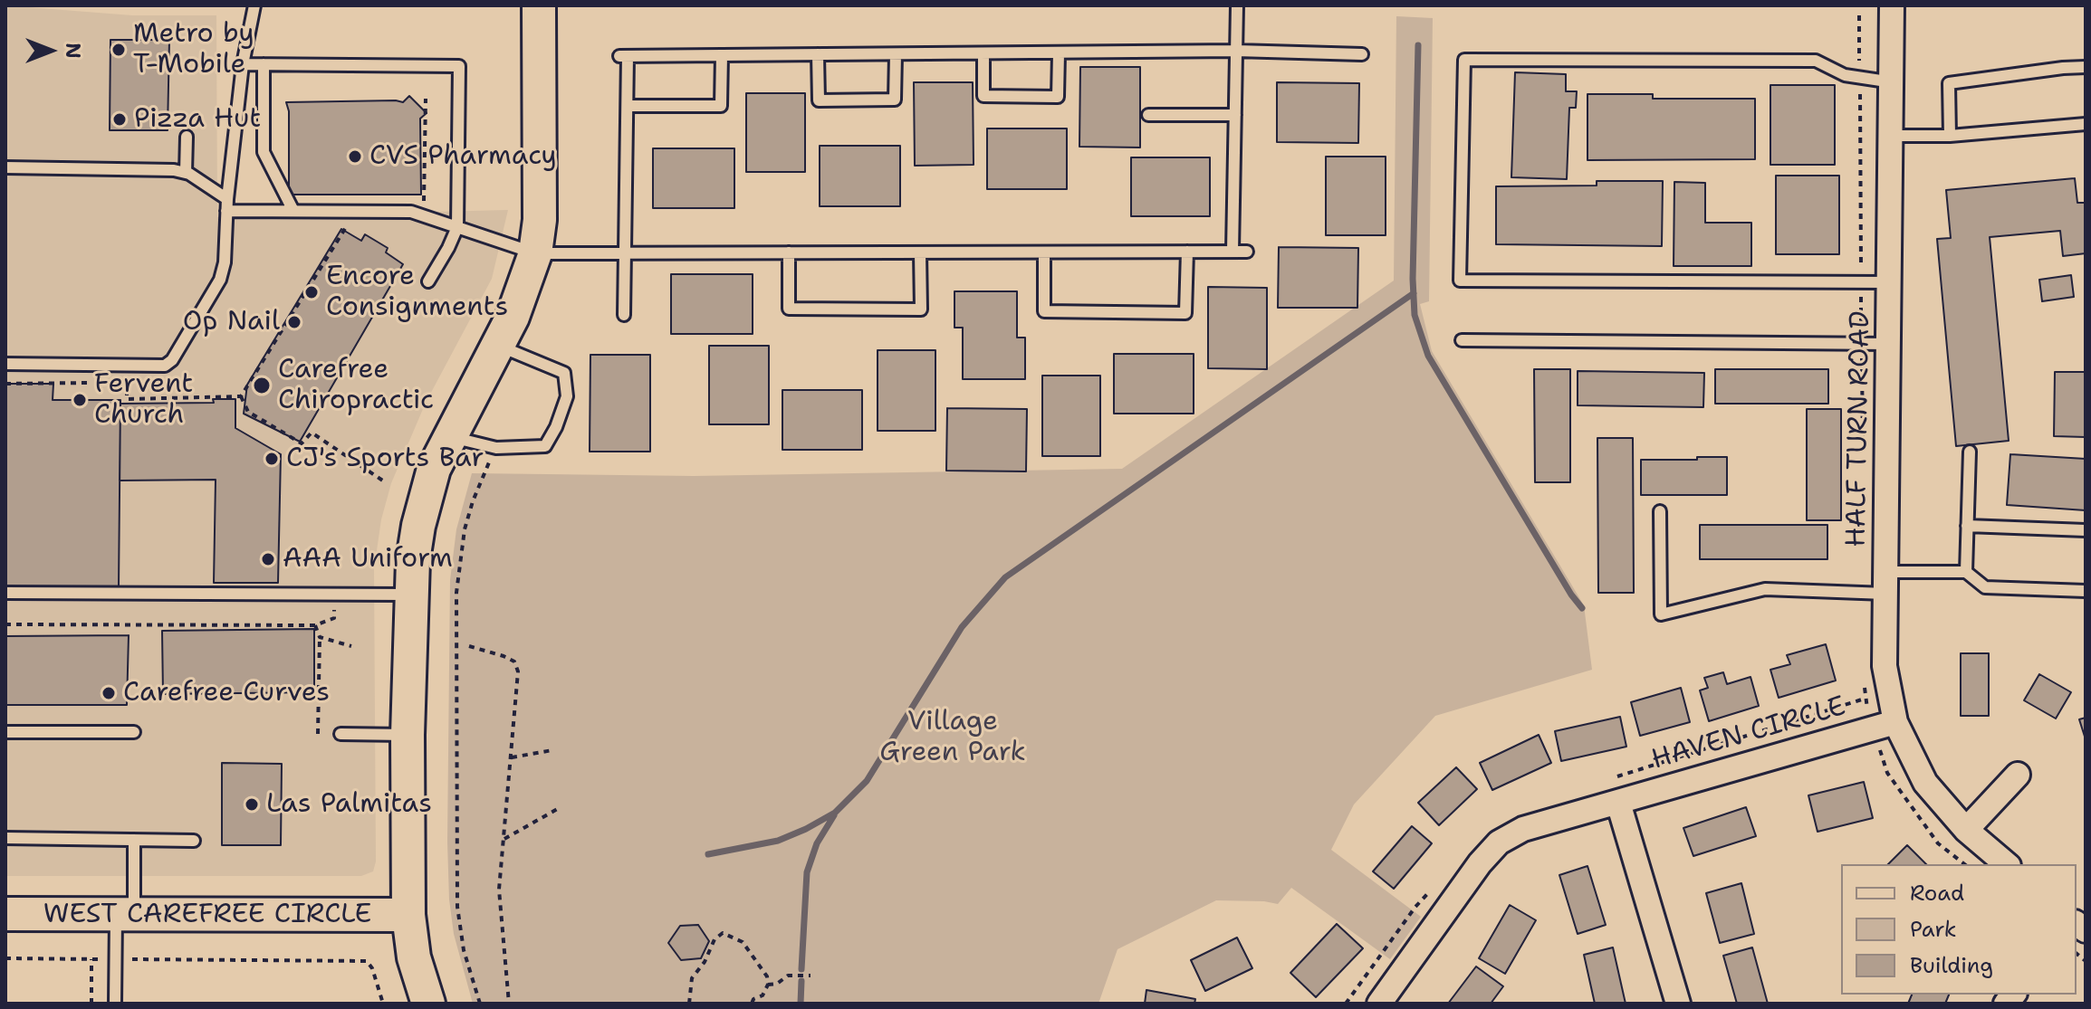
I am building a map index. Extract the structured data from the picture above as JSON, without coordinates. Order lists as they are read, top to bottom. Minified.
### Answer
{"streets":{"main road":["WEST CAREFREE CIRCLE"],"street":["HALF TURN ROAD","HAVEN CIRCLE"]},"crossings":[["HALF TURN ROAD","HAVEN CIRCLE"]],"parks":["Village Green Park"],"places":["Metro by T-Mobile","Pizza Hut","CVS Pharmacy","Encore Consignments","Op Nail","Carefree Chiropractic","Fervent Church","CJ's Sports Bar","AAA Uniform","Carefree Curves","Las Palmitas"],"legend":["Road","Park","Building"],"north":"right"}
